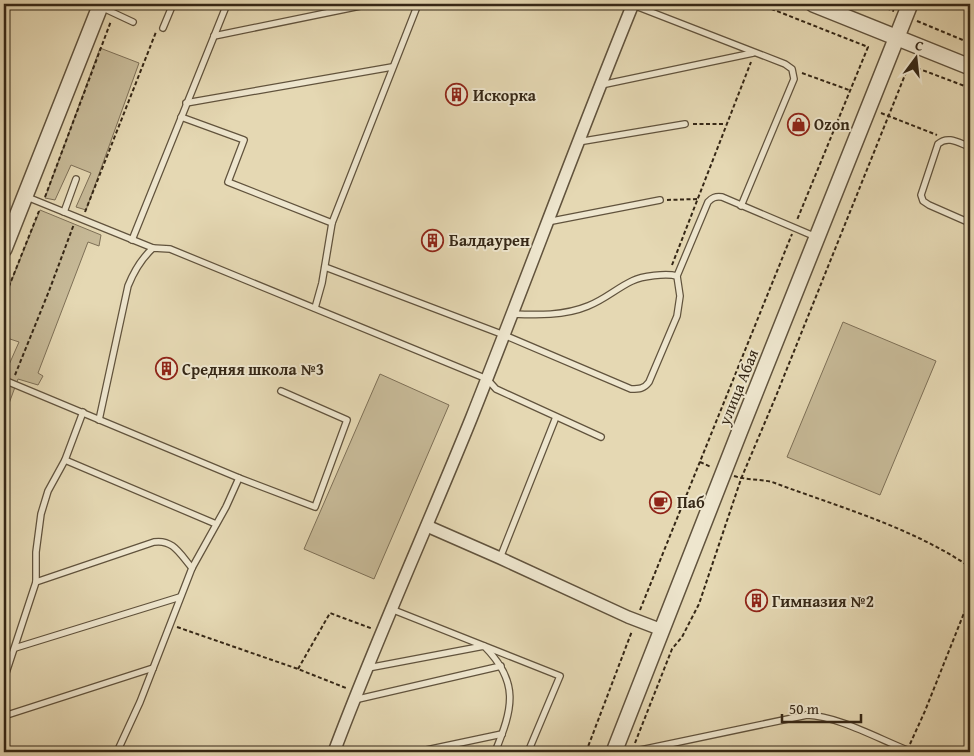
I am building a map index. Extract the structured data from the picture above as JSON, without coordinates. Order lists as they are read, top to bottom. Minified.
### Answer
{"streets":{"street":["улица Абая"]},"places":{"building":["Искоркa","Балдаурен","Средняя школа №3","Гимназия №2"],"shop":["Ozon"],"cafe":["Паб"]},"scale_bar":"50 m","north":"top"}
